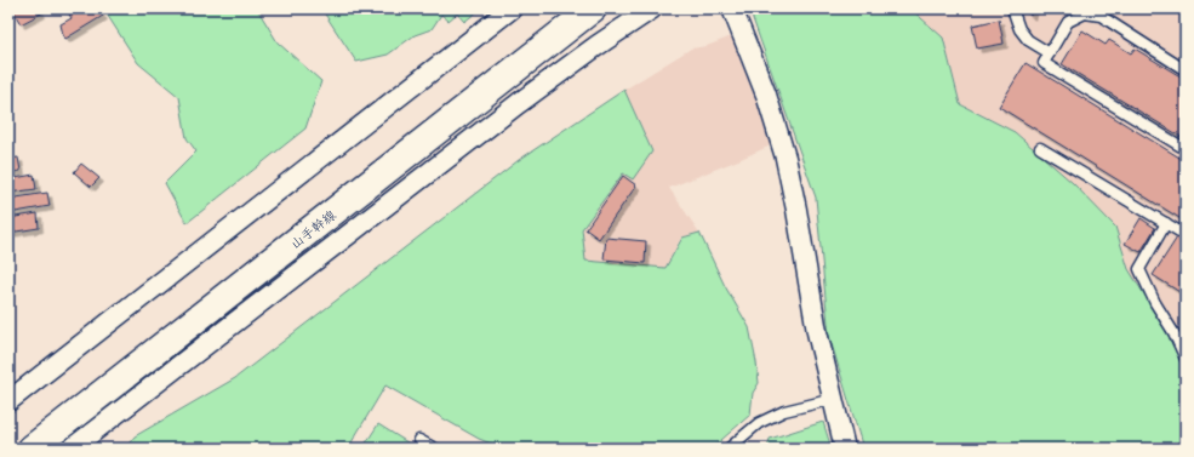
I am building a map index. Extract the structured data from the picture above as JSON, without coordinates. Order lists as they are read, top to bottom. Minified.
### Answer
{"streets":{"main road":["山手幹線"]}}
